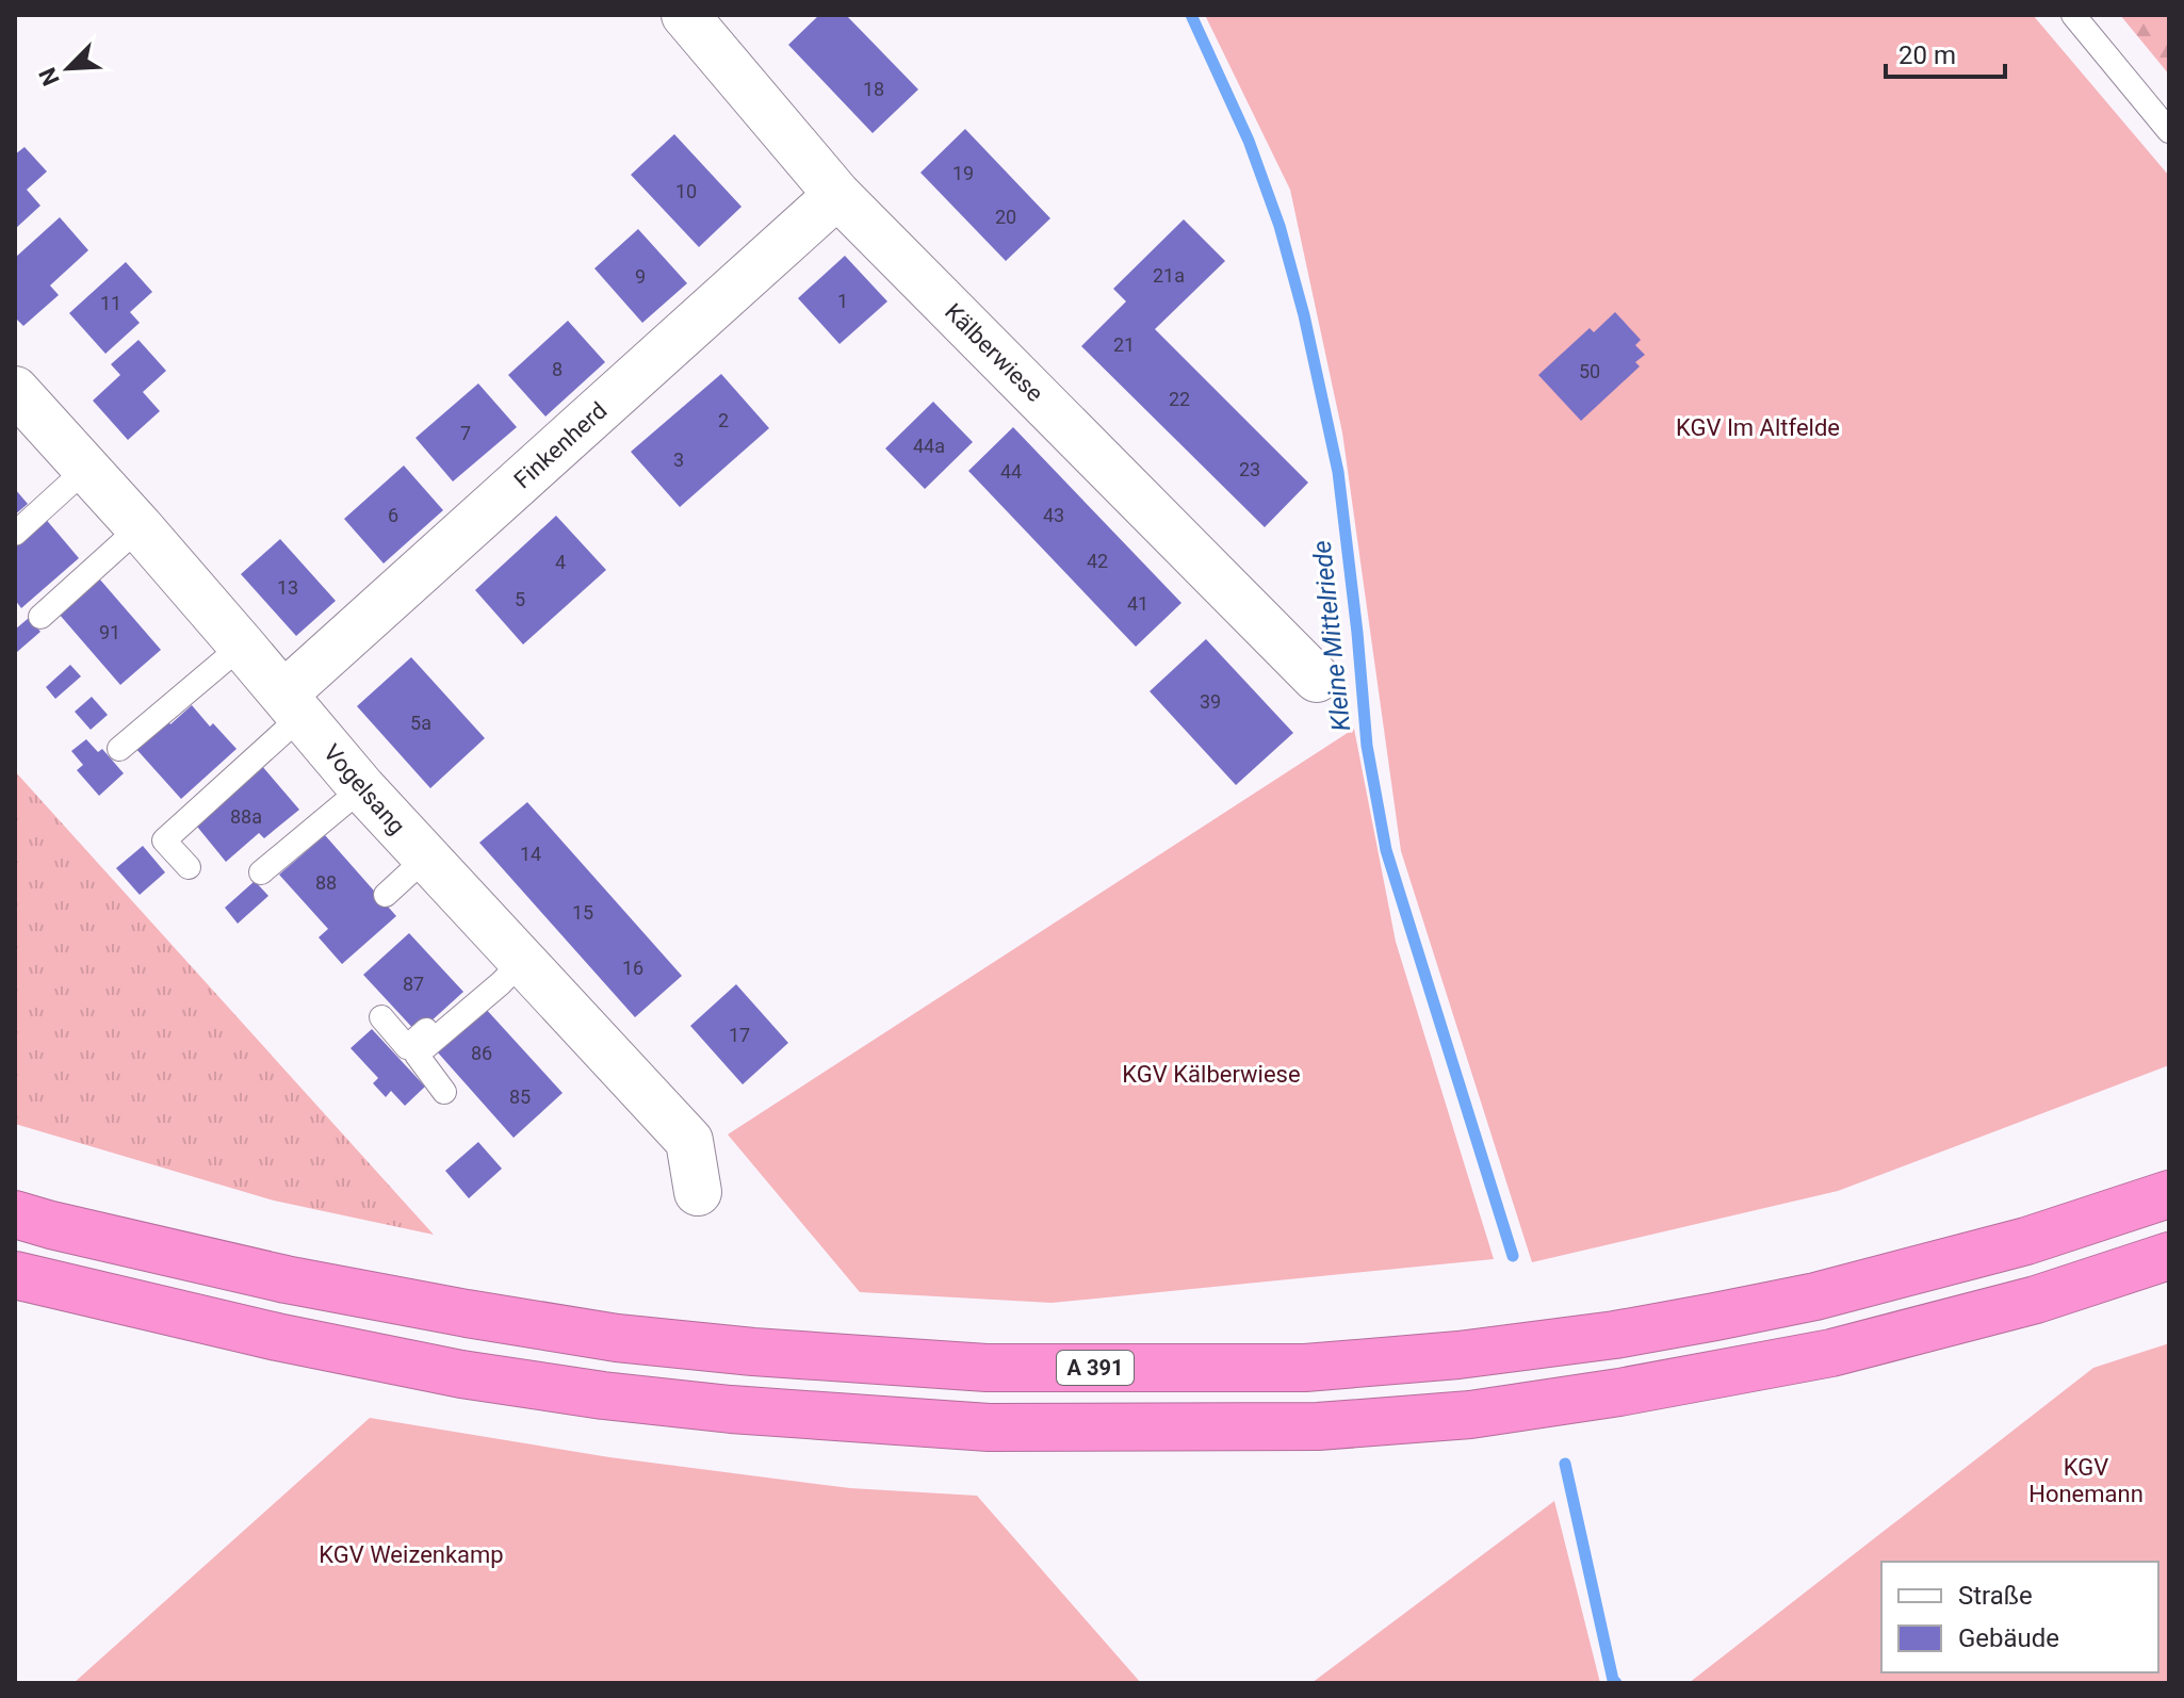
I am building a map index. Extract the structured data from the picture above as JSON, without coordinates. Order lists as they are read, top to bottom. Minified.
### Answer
{"streets":{"highway":["A 391"],"street":["Kälberwiese","Finkenherd","Vogelsang"]},"crossings":[["Kälberwiese","Finkenherd"],["Finkenherd","Vogelsang"]],"water":["Kleine Mittelriede"],"parks":["KGV Im Altfelde","KGV Kälberwiese","KGV Honemann","KGV Weizenkamp"],"house_numbers":["18","19","10","20","21a","9","1","11","21","8","50","22","2","7","44a","3","23","44","6","43","42","4","13","5","41","91","39","5a","88a","14","88","15","16","87","17","86","85"],"legend":["Straße","Gebäude"],"scale_bar":"20 m","north":"bottom left"}
